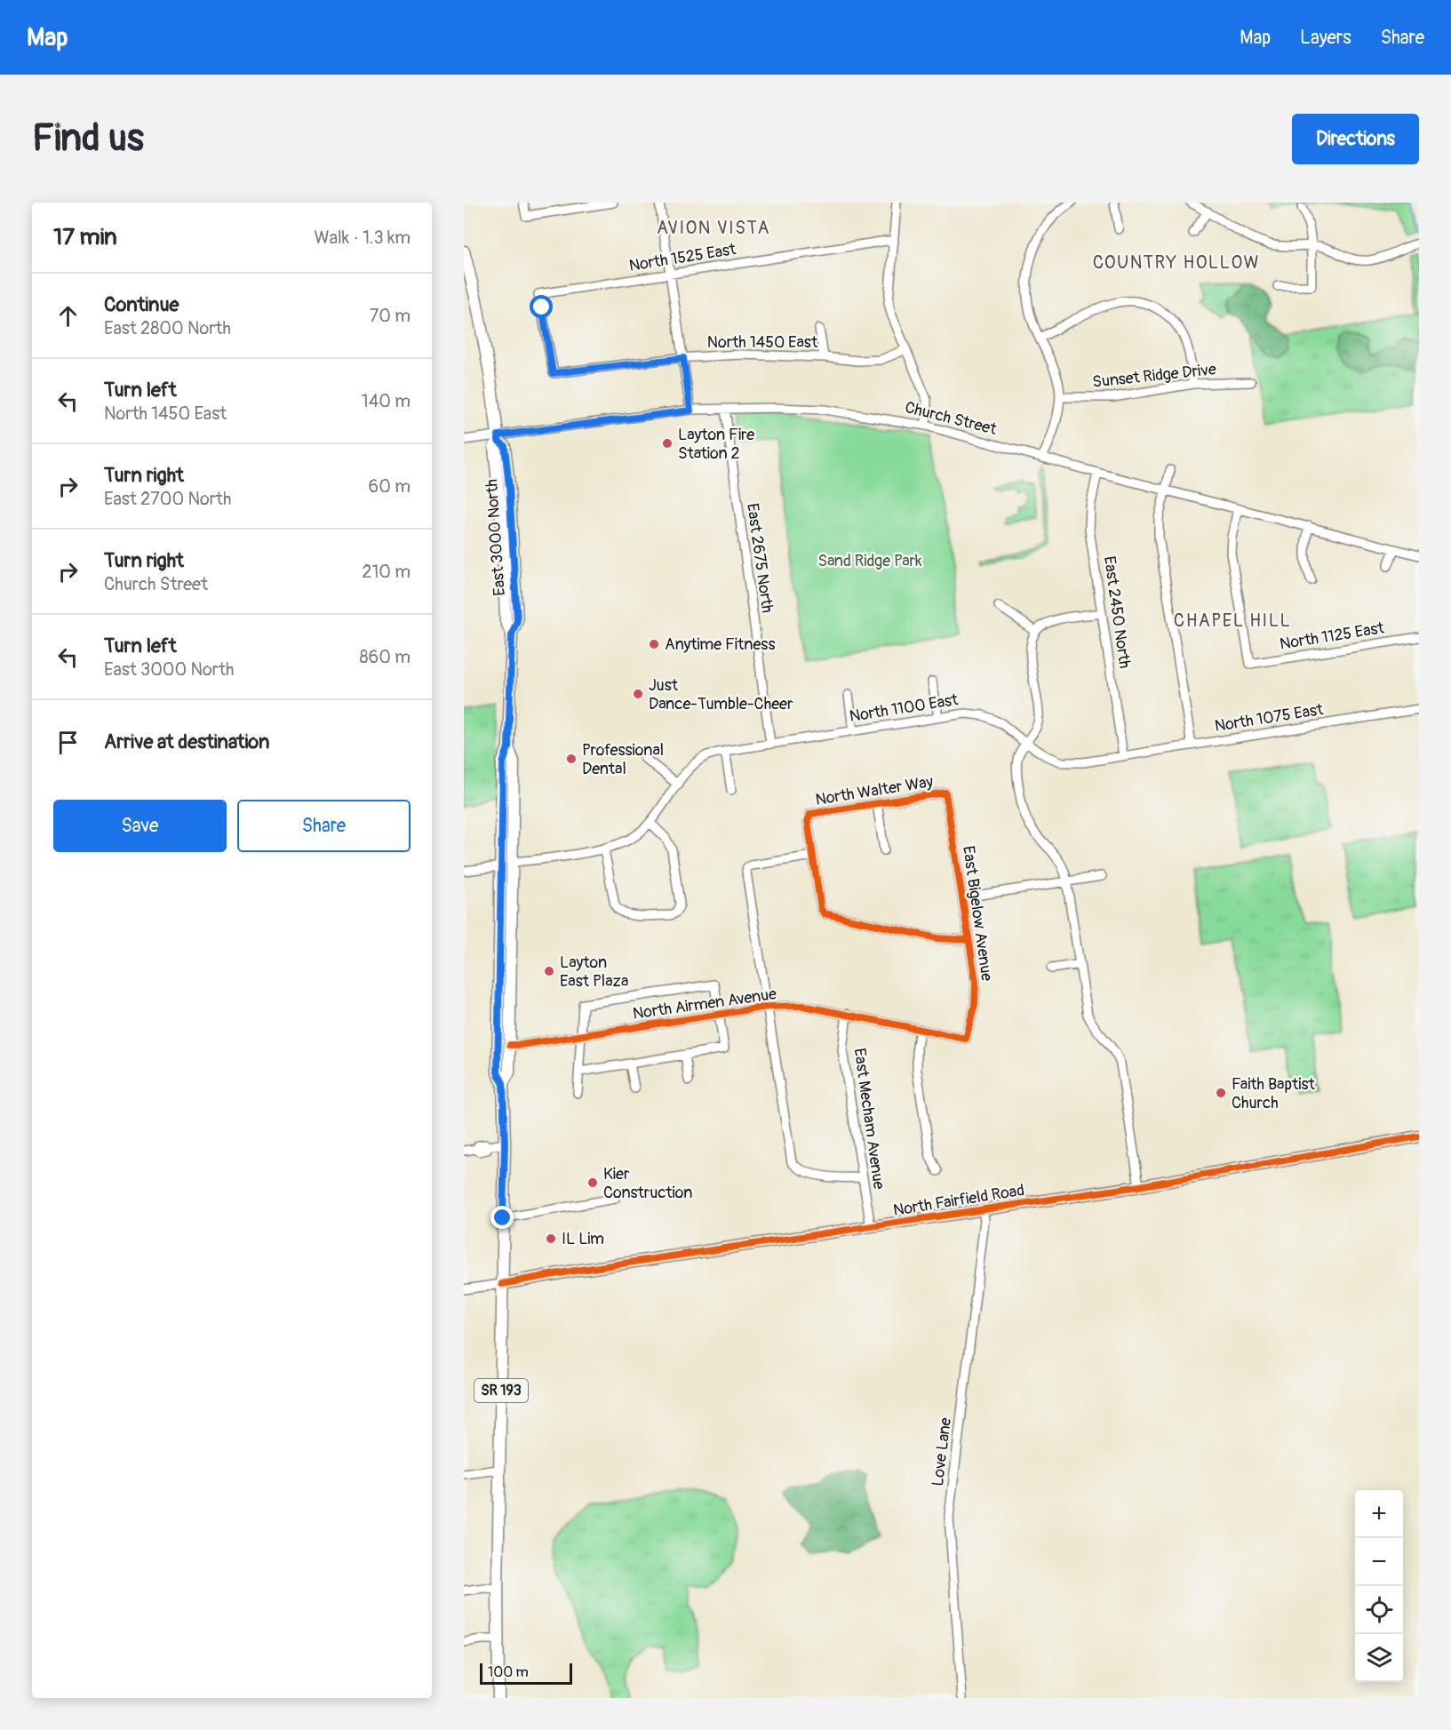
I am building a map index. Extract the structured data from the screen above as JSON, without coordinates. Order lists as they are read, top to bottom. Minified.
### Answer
{"streets":{"main road":["East 3000 North","North Fairfield Road","SR 193"],"street":["North 1525 East","North 1450 East","Sunset Ridge Drive","Church Street","East 2675 North","East 2450 North","North 1125 East","North 1100 East","North 1075 East","North Walter Way","East Bigelow Avenue","North Airmen Avenue","East Mecham Avenue","Love Lane"]},"crossings":[["North 1525 East","North 1450 East"],["Church Street","East 3000 North"],["Church Street","East 2675 North"],["Church Street","East 2450 North"],["Church Street","North 1125 East"],["East 3000 North","North 1100 East"],["East 3000 North","North Airmen Avenue"],["East 3000 North","North Fairfield Road"],["East 2675 North","North 1100 East"],["East 2450 North","North 1100 East"],["East 2450 North","North 1075 East"],["North 1100 East","North 1075 East"],["North Walter Way","East Bigelow Avenue"],["East Bigelow Avenue","North Airmen Avenue"],["North Airmen Avenue","East Mecham Avenue"],["East Mecham Avenue","North Fairfield Road"],["North Fairfield Road","Love Lane"]],"districts":["AVION VISTA","COUNTRY HOLLOW","CHAPEL HILL"],"parks":["Sand Ridge Park"],"places":["Layton Fire Station 2","Anytime Fitness","Just Dance-Tumble-Cheer","Professional Dental","Layton East Plaza","Faith Baptist Church","Kier Construction","IL Lim"],"scale_bar":"100 m","page":{"header":"Map","nav":["Map","Layers","Share"],"buttons":["Directions",["Save","Share"]],"title":"Find us","heading":["17 min","Walk · 1.3 km"],"list":[["Continue","East 2800 North","70 m"],["Turn left","North 1450 East","140 m"],["Turn right","East 2700 North","60 m"],["Turn right","Church Street","210 m"],["Turn left","East 3000 North","860 m"],"Arrive at destination"],"map_buttons":["+","−"],"scale":"100 m"}}
